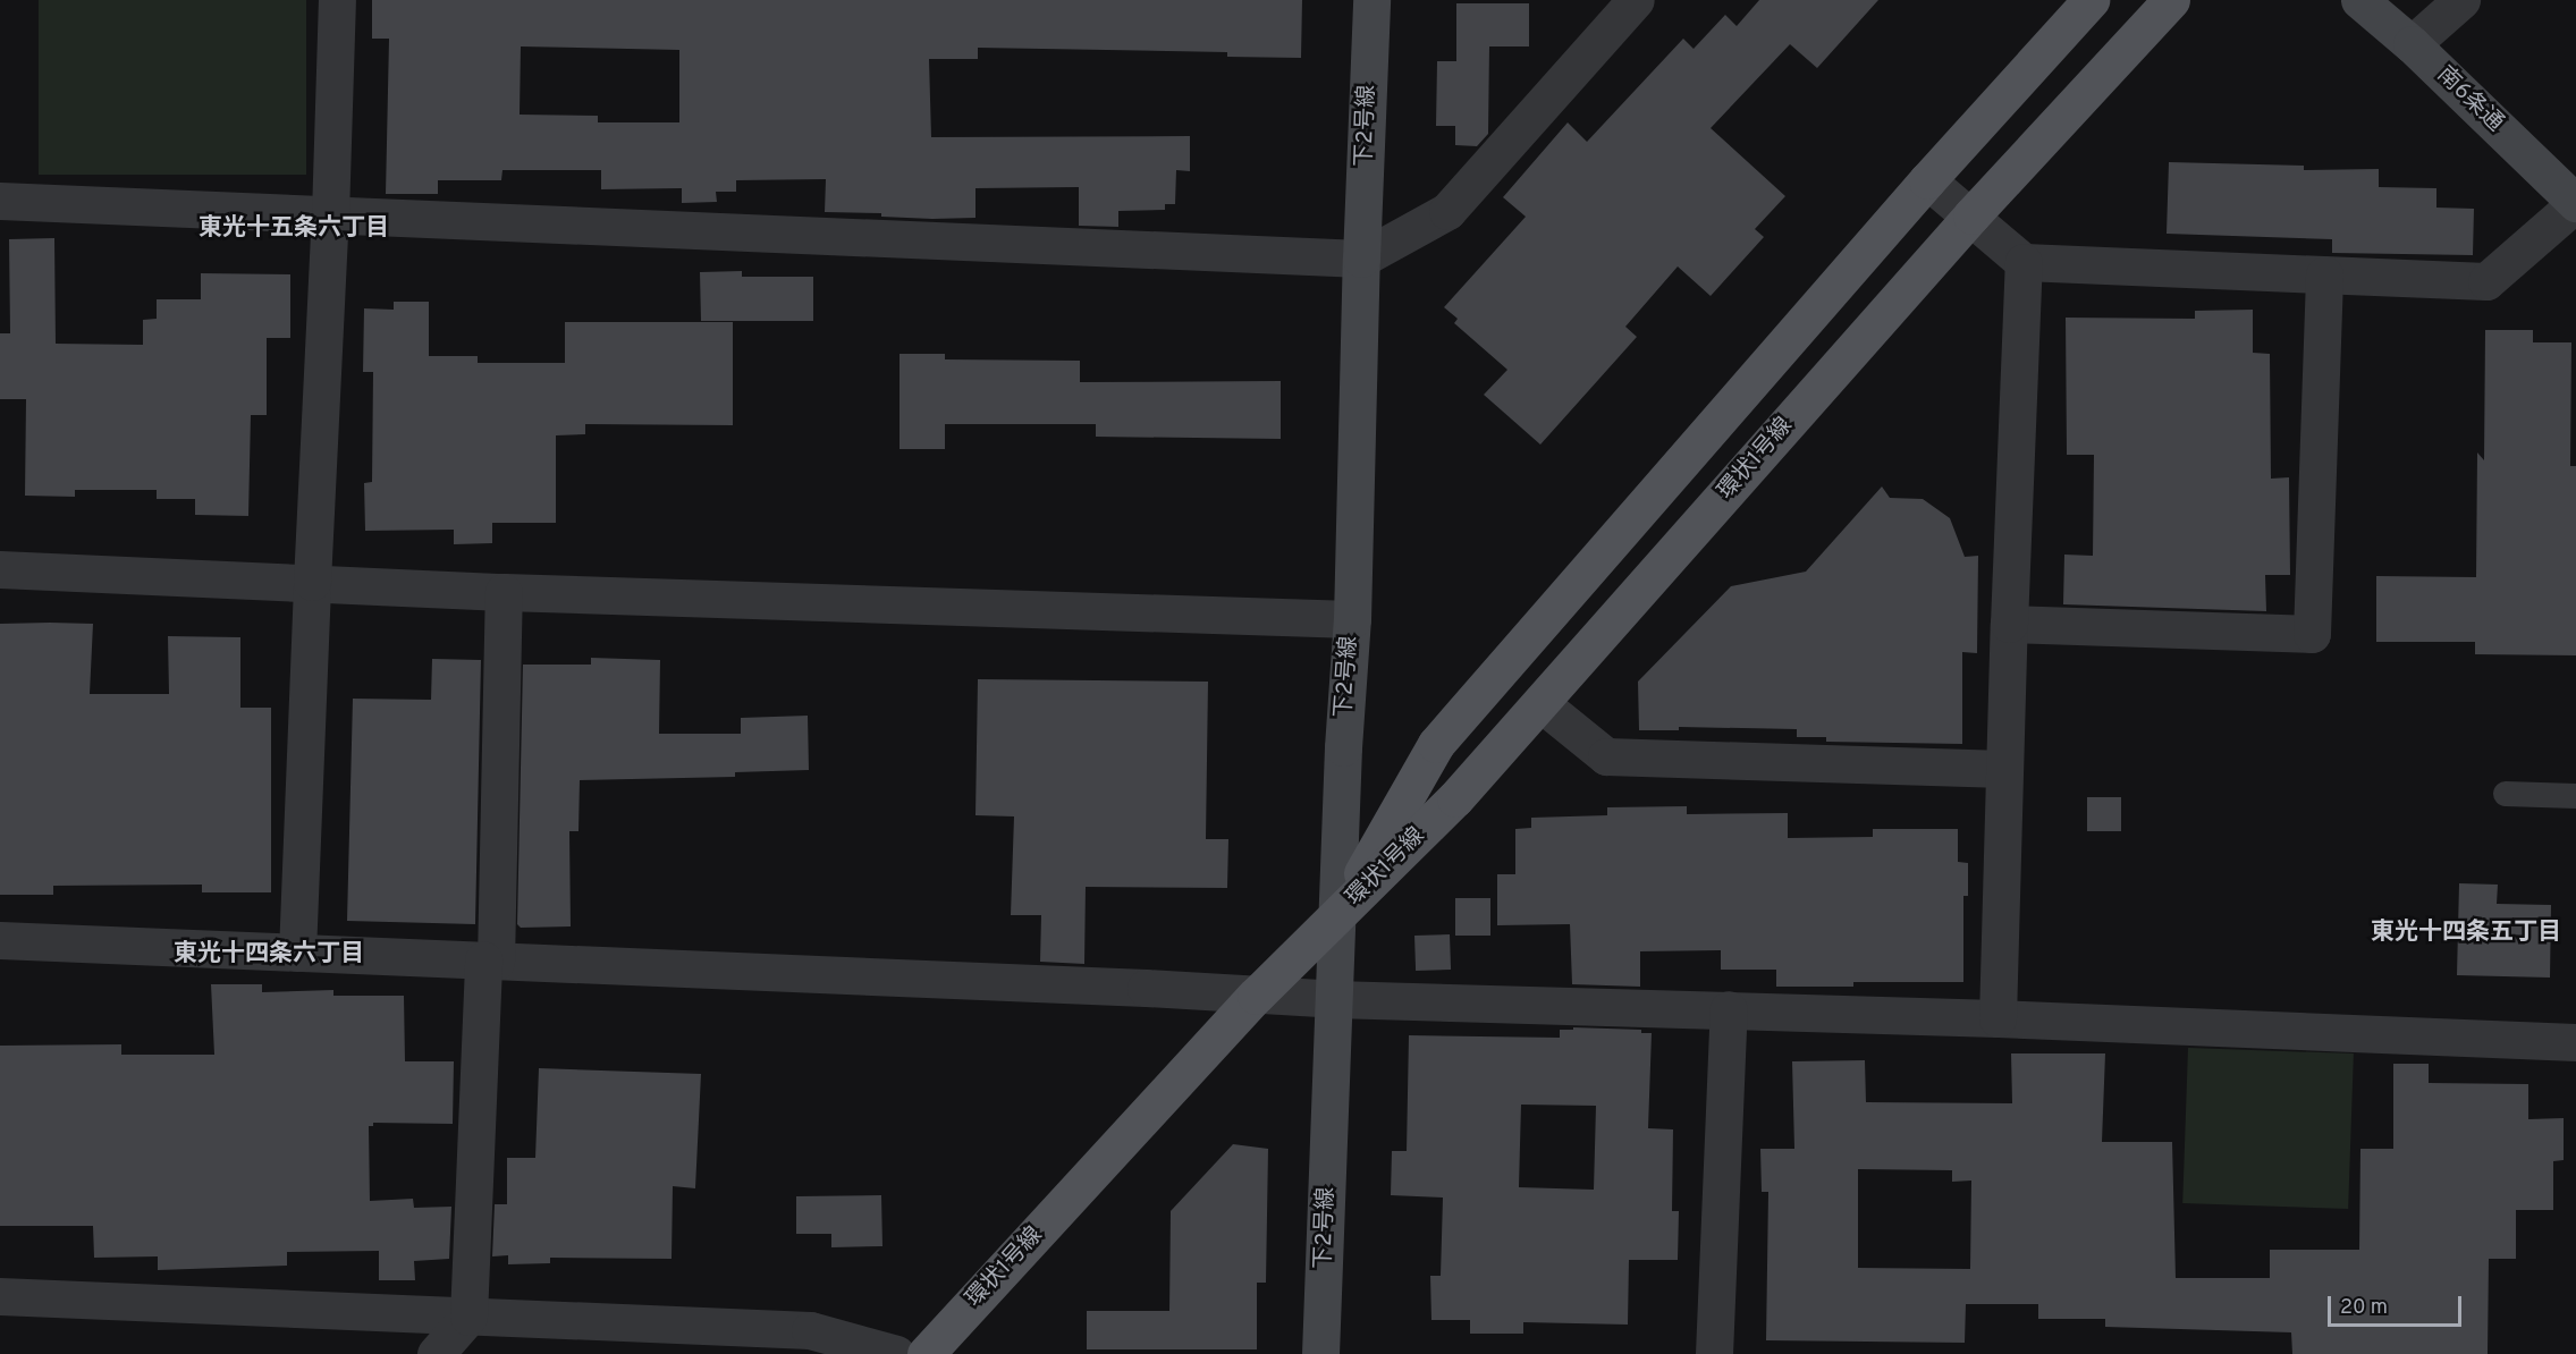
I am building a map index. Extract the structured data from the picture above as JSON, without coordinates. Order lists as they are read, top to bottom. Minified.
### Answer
{"streets":{"main road":["環状1号線"],"street":["南6条通","下2号線"]},"crossings":[["下2号線","環状1号線"]],"districts":["東光十五条六丁目","東光十四条五丁目","東光十四条六丁目"],"scale_bar":"20 m"}
